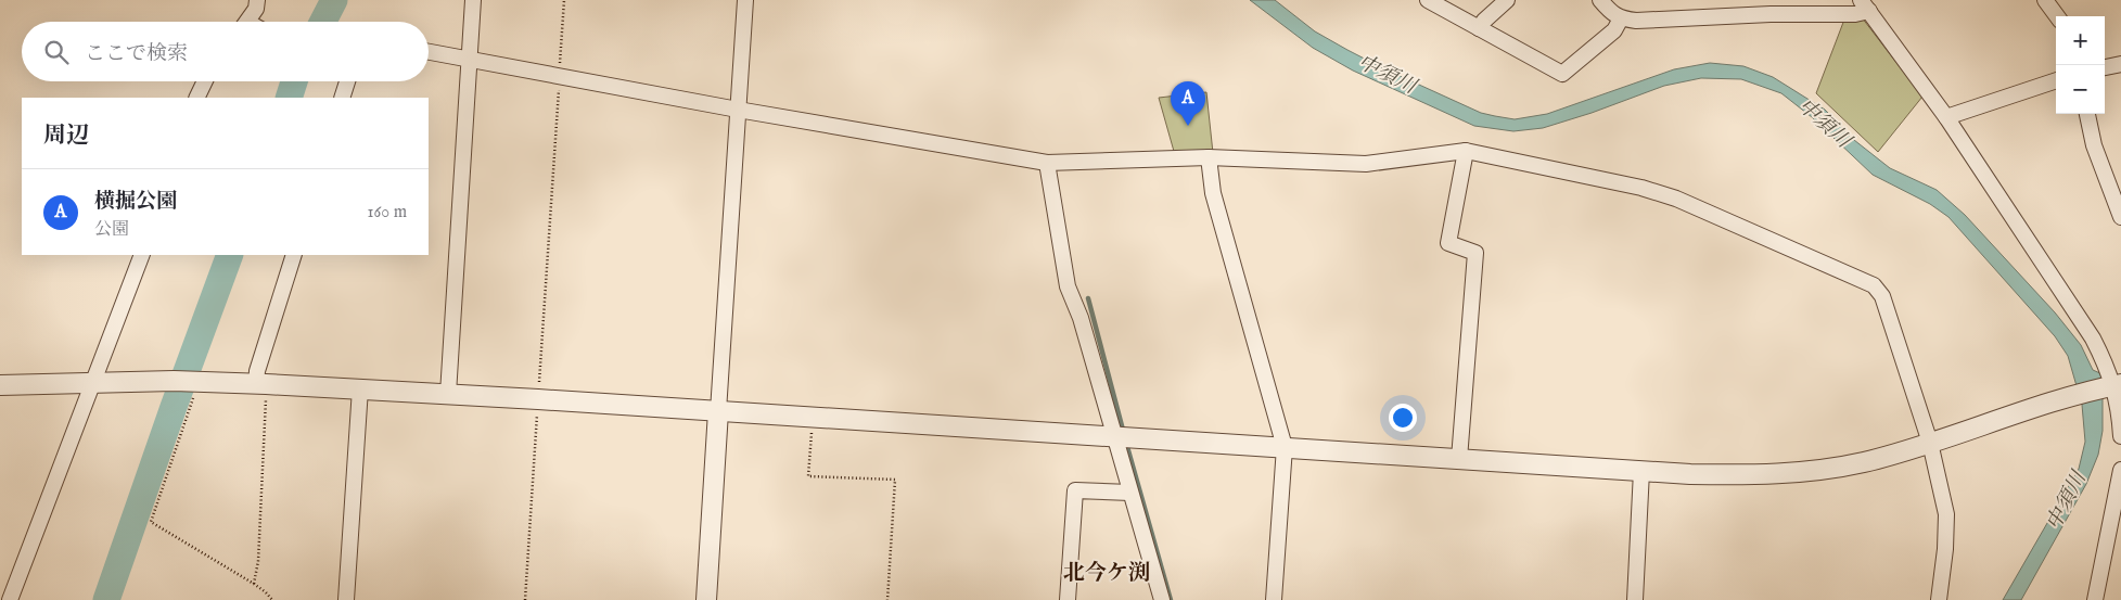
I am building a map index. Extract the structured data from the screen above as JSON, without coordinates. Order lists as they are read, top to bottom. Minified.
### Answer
{"districts":["北今ケ渕"],"water":["中須川"],"page":{"map_buttons":["+","−"],"search":"ここで検索","pins":"A","heading":"周辺","list":[{"mark":"A","name":"横掘公園","note":"公園","value":"160 m"}]}}
